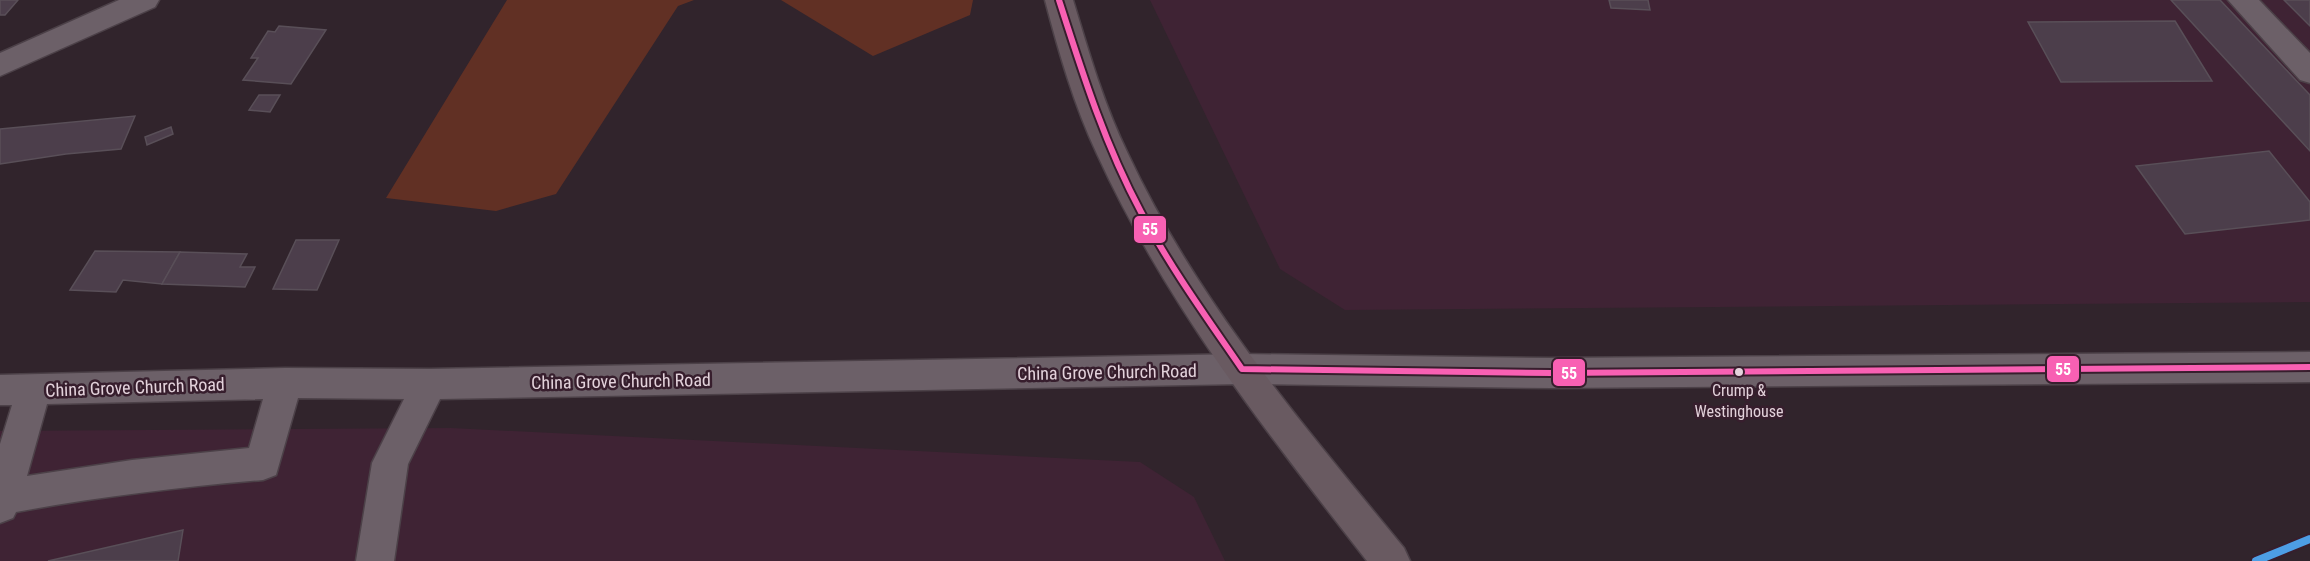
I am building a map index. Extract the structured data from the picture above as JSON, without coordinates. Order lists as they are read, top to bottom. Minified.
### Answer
{"streets":{"street":["China Grove Church Road"]},"places":["Crump & Westinghouse"],"lines":["transit line 55"]}
